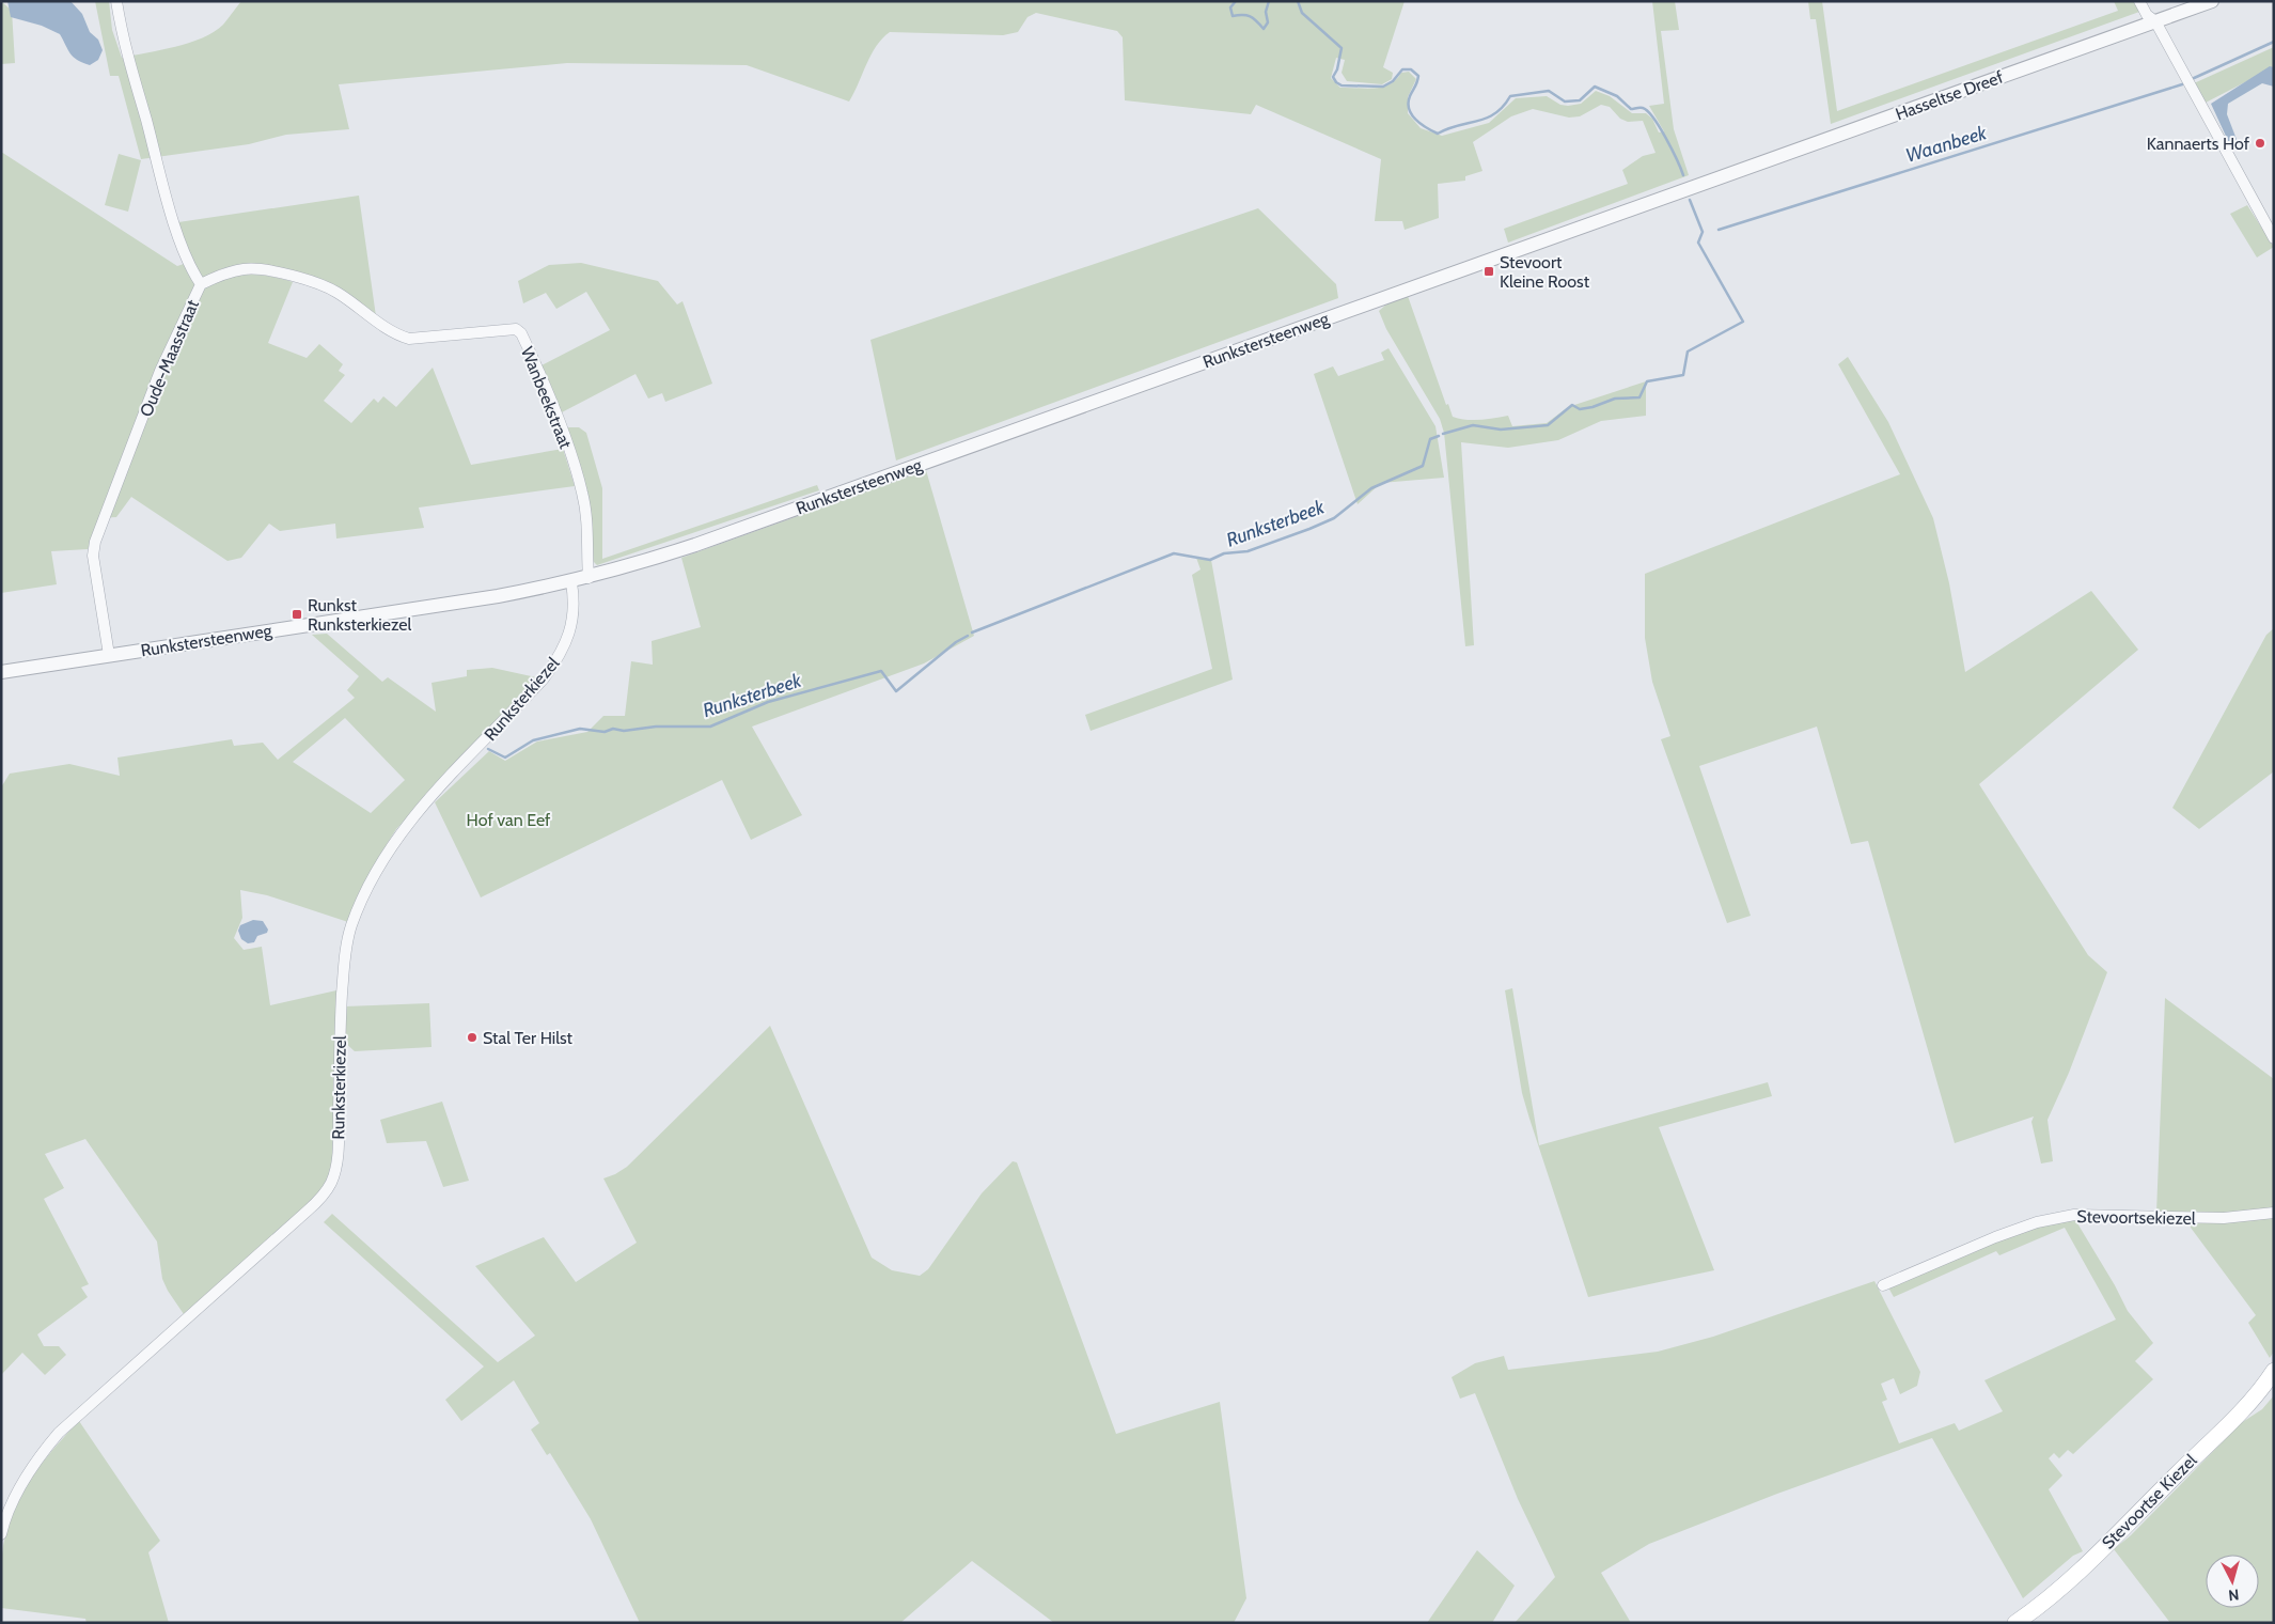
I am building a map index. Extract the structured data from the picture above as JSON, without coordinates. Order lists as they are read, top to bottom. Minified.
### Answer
{"streets":{"main road":["Stevoortse Kiezel"],"street":["Hasseltse Dreef","Runkstersteenweg","Oude-Maasstraat","Wanbeekstraat","Runksterkiezel","Stevoortsekiezel"]},"crossings":[["Hasseltse Dreef","Runkstersteenweg"],["Runkstersteenweg","Oude-Maasstraat"],["Runkstersteenweg","Wanbeekstraat"],["Runkstersteenweg","Runksterkiezel"],["Oude-Maasstraat","Wanbeekstraat"]],"water":["Waanbeek","Runksterbeek"],"parks":["Hof van Eef"],"places":{"other":["Kannaerts Hof","Stal Ter Hilst"],"transit":["Stevoort Kleine Roost","Runkst Runksterkiezel"]},"north":"bottom"}
